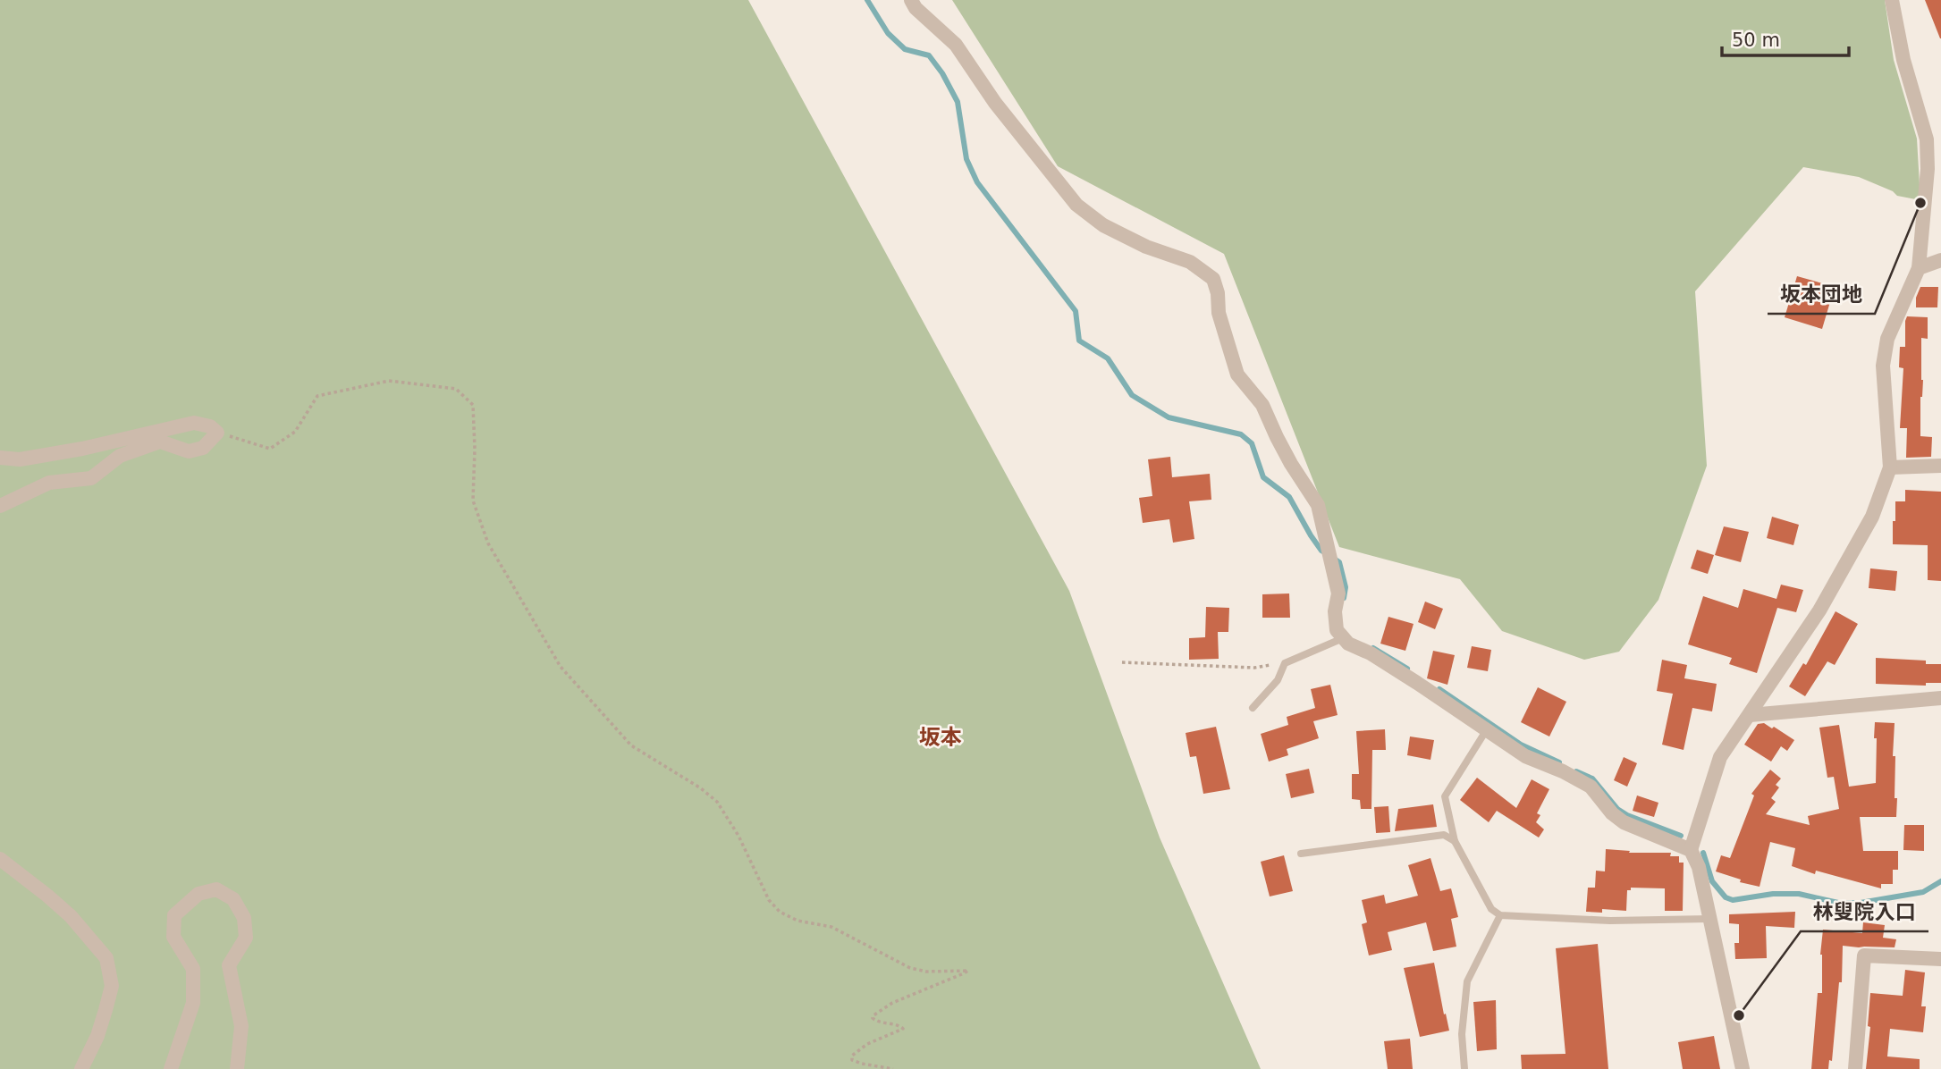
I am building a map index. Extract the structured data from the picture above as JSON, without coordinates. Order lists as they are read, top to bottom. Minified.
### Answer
{"districts":["坂本"],"places":["坂本団地","林叟院入口"],"scale_bar":"50 m"}
